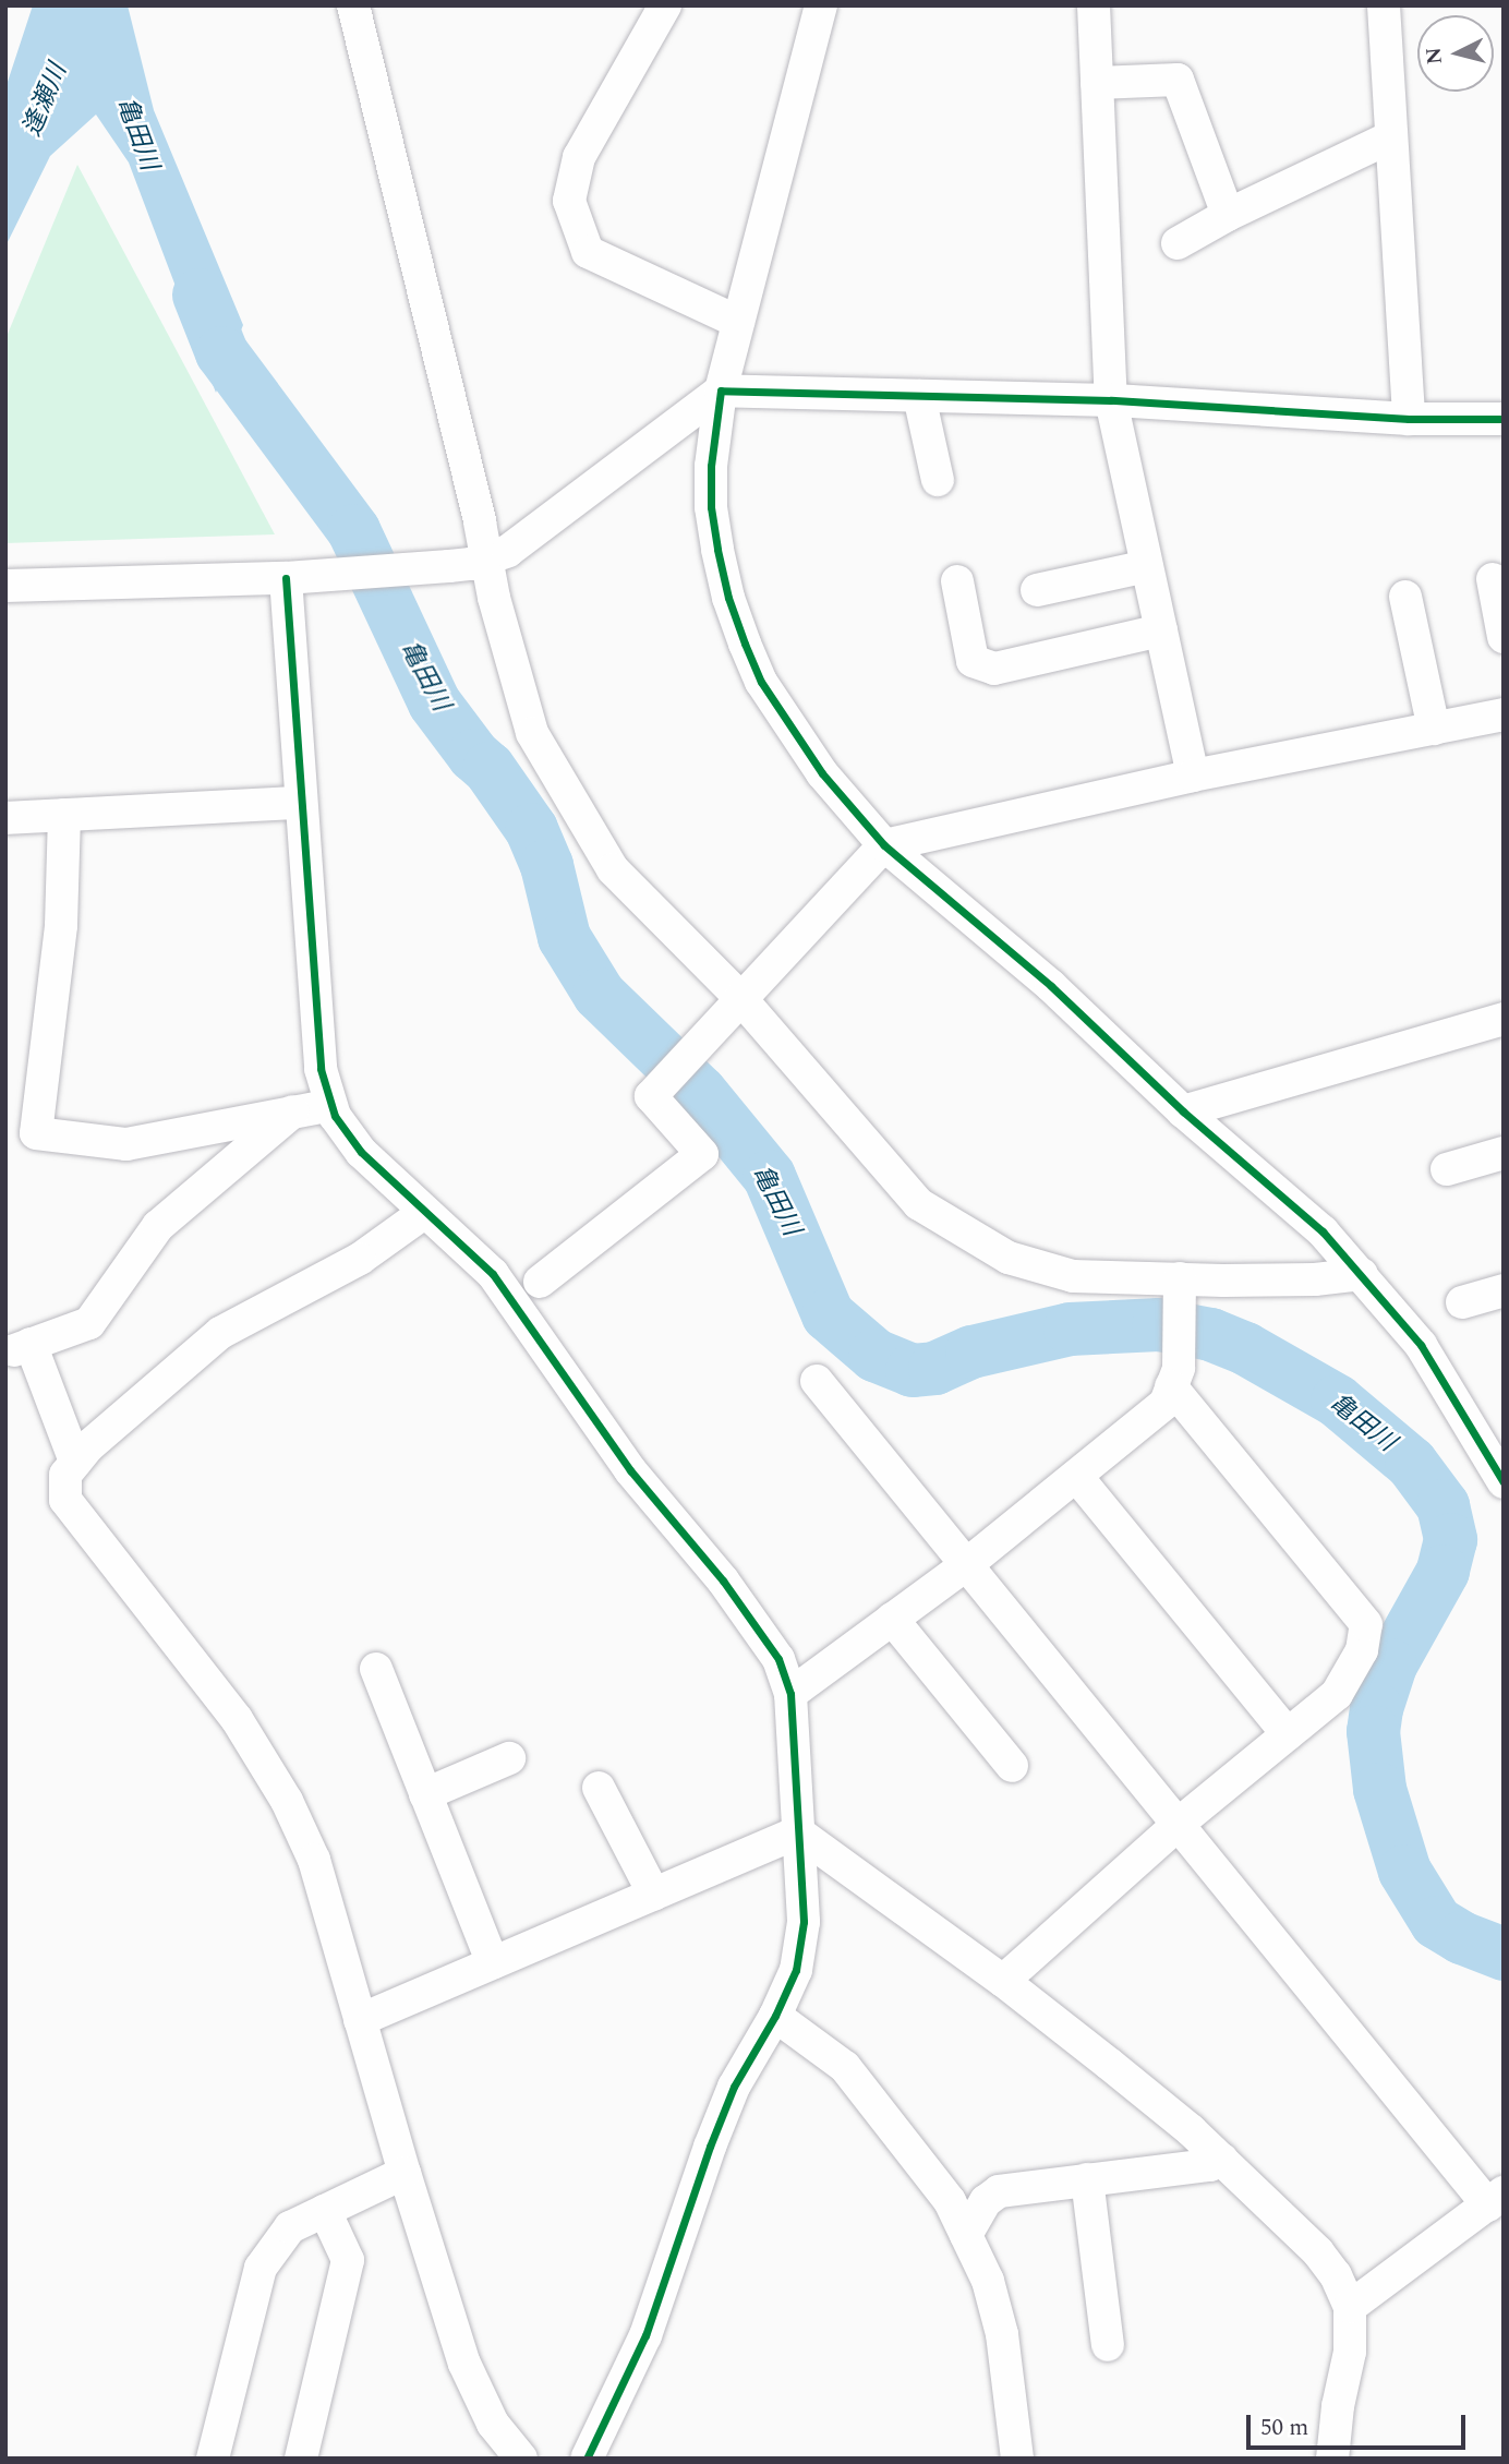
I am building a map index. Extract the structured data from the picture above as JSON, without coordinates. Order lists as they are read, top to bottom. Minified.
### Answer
{"water":["逢瀬川","亀田川"],"scale_bar":"50 m","north":"left"}
